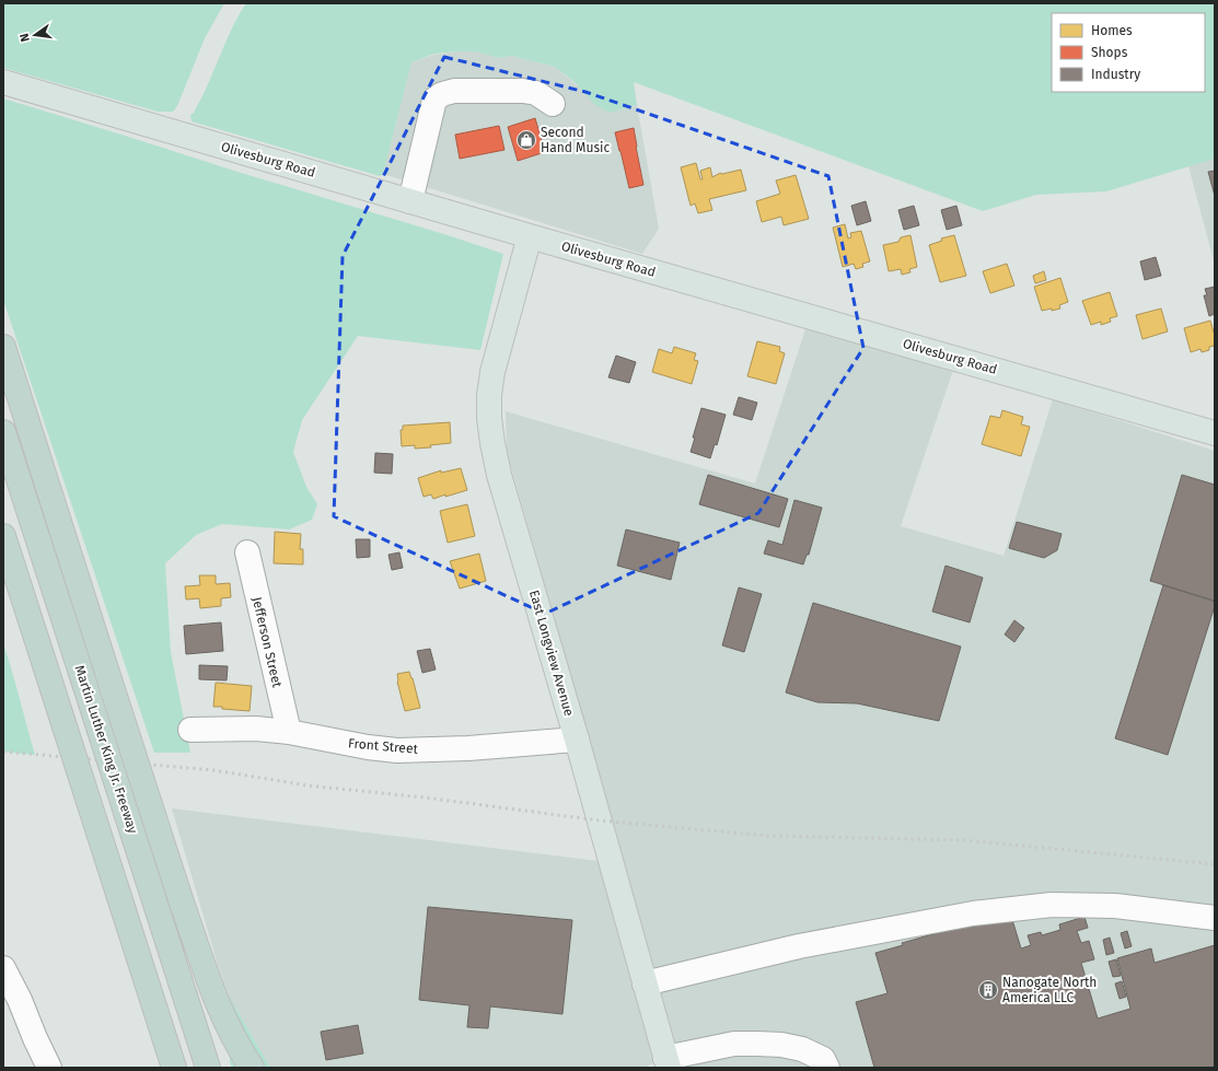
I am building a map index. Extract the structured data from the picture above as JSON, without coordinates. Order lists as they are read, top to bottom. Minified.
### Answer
{"streets":{"highway":["Martin Luther King Jr. Freeway"],"main road":["Olivesburg Road","East Longview Avenue"],"street":["Jefferson Street","Front Street"]},"crossings":[["Olivesburg Road","East Longview Avenue"],["Jefferson Street","Front Street"],["East Longview Avenue","Front Street"]],"places":{"shop":["Second Hand Music"],"building":["Nanogate North America LLC"]},"legend":["Homes","Shops","Industry"],"north":"left"}
